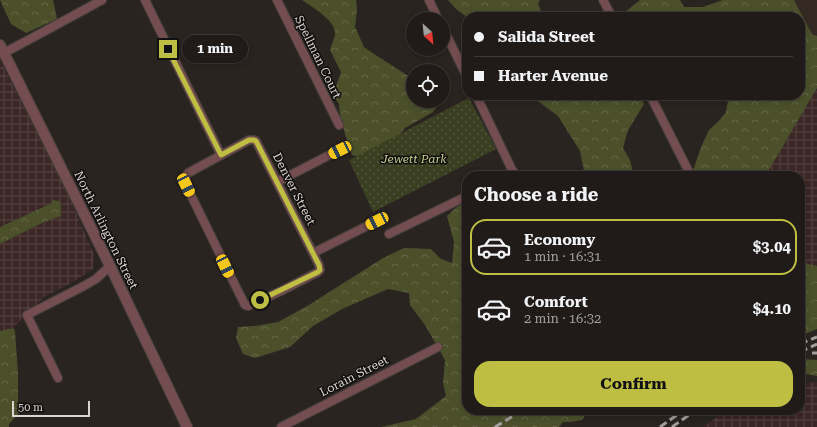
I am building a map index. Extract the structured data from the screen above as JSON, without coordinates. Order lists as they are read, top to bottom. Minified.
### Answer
{"streets":{"street":["Spellman Court","Denver Street","North Arlington Street","Lorain Street"]},"parks":["Jewett Park"],"scale_bar":"50 m","north":"bottom right","page":{"banner":["Salida Street","Harter Avenue"],"bubble":"1 min","heading":"Choose a ride","list":[{"name":"Economy","note":"1 min · 16:31","value":"$3.04"},{"name":"Comfort","note":"2 min · 16:32","value":"$4.10"}],"buttons":"Confirm","scale":"50 m"}}
